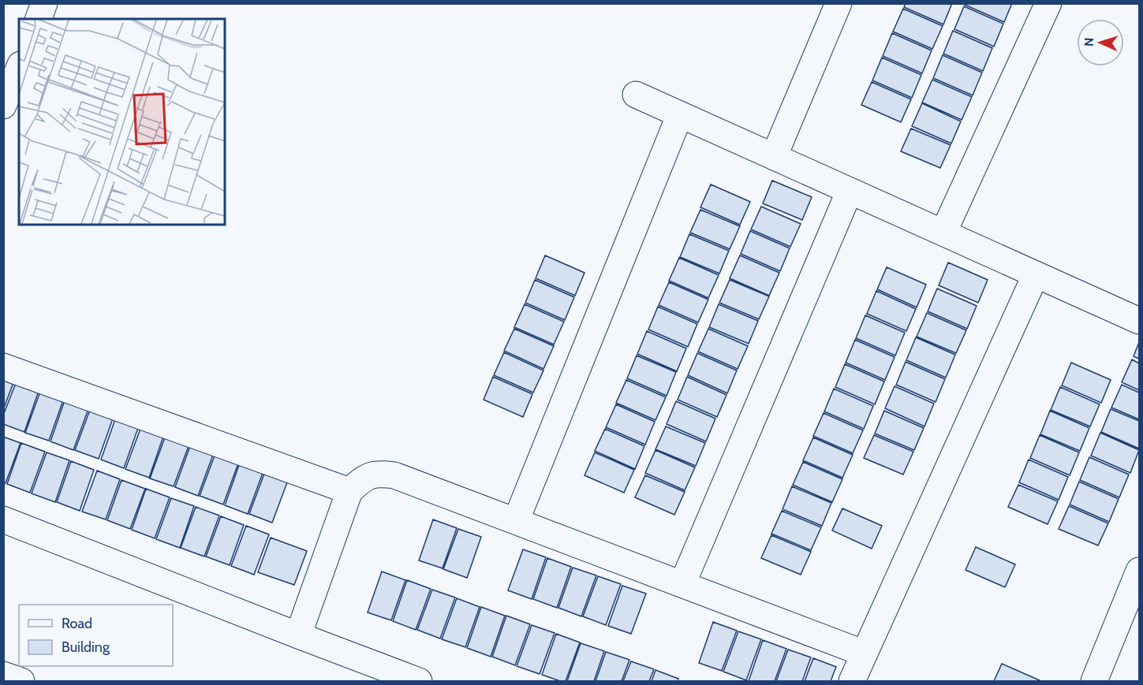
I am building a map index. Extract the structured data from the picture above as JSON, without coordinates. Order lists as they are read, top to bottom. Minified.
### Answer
{"legend":["Road","Building"],"north":"left"}
